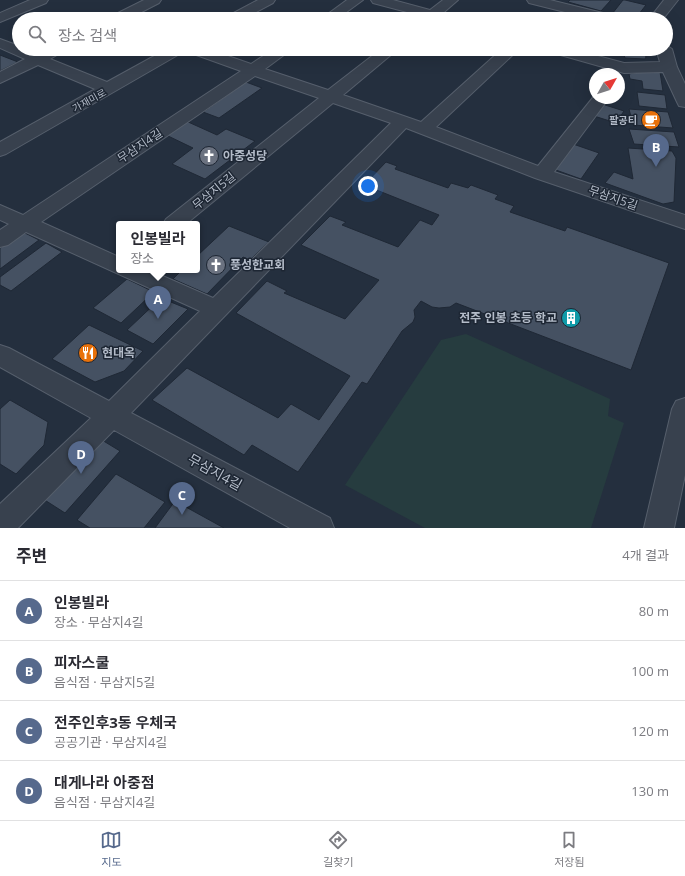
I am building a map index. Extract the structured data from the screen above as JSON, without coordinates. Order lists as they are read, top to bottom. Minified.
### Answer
{"streets":{"street":["가재미로","무삼지4길","무삼지5길"]},"crossings":[["무삼지4길","무삼지5길"]],"places":{"cafe":["팔공티"],"church":["아중성당","풍성한교회"],"building":["전주 인봉 초등 학교"],"restaurant":["현대옥"]},"north":"top right","page":{"search":"장소 검색","pins":["B","A","D","C"],"popup":["인봉빌라","장소"],"heading":["주변","4개 결과"],"list":[{"mark":"A","name":"인봉빌라","note":"장소 · 무삼지4길","value":"80 m"},{"mark":"B","name":"피자스쿨","note":"음식점 · 무삼지5길","value":"100 m"},{"mark":"C","name":"전주인후3동 우체국","note":"공공기관 · 무삼지4길","value":"120 m"},{"mark":"D","name":"대게나라 아중점","note":"음식점 · 무삼지4길","value":"130 m"}],"nav":["지도","길찾기","저장됨"]}}
